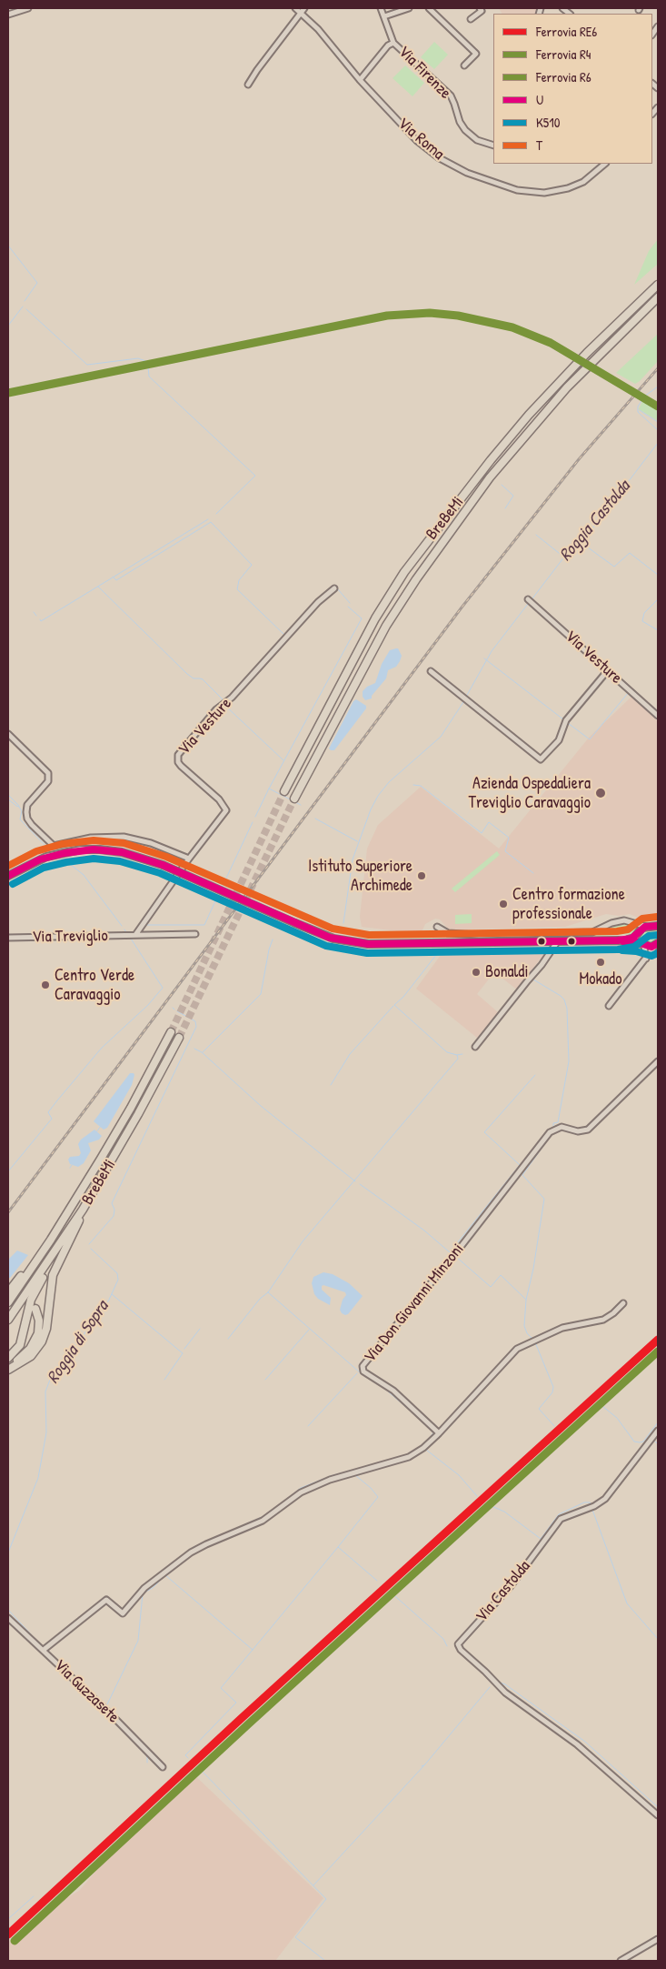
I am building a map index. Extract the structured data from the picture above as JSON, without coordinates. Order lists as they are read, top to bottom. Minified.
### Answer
{"streets":{"highway":["BreBeMi"],"street":["Via Firenze","Via Roma","Via Vesture","Via Treviglio","Via Don Giovanni Minzoni","Via Castolda","Via Guzzasete"]},"crossings":[["Via Vesture","Via Treviglio"]],"water":["Roggia Castolda","Roggia di Sopra"],"places":["Azienda Ospedaliera Treviglio Caravaggio","Istituto Superiore Archimede","Centro formazione professionale","Mokado","Bonaldi","Centro Verde Caravaggio"],"lines":["rail line R6","transit line T","transit line U","transit line K510","rail line RE6","rail line R4"],"legend":["Ferrovia RE6","Ferrovia R4","Ferrovia R6","U","K510","T"]}
